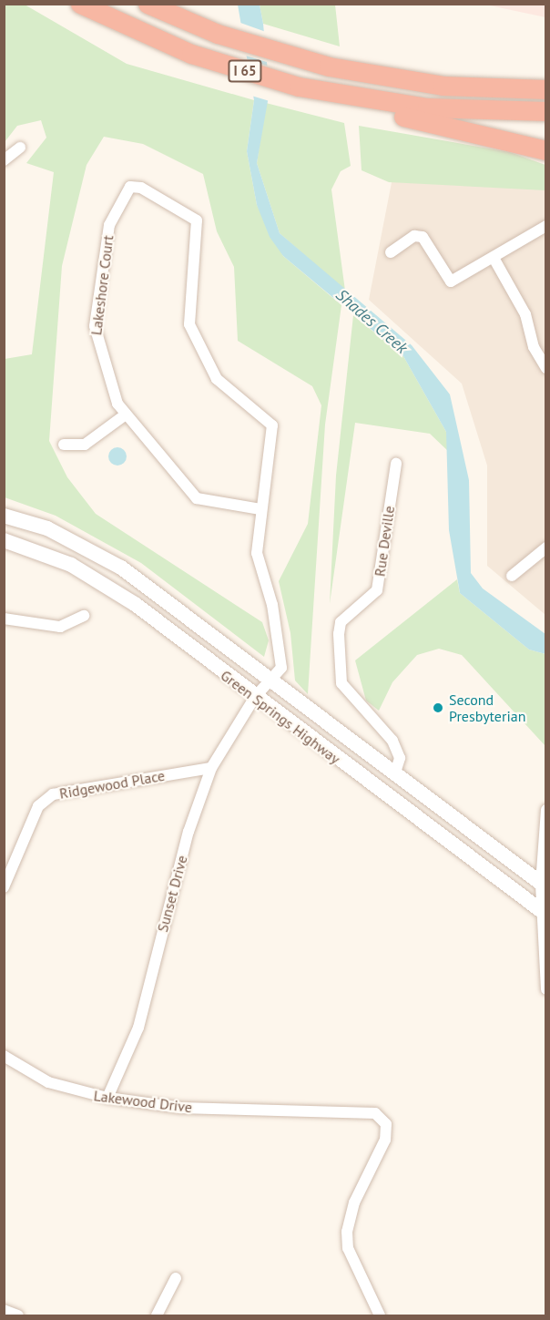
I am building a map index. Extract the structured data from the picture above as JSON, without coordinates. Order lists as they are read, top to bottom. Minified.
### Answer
{"streets":{"highway":["I 65"],"main road":["Green Springs Highway"],"street":["Lakeshore Court","Rue Deville","Ridgewood Place","Sunset Drive","Lakewood Drive"]},"crossings":[["Lakeshore Court","Green Springs Highway"],["Lakeshore Court","Sunset Drive"],["Rue Deville","Green Springs Highway"],["Green Springs Highway","Sunset Drive"],["Ridgewood Place","Sunset Drive"],["Sunset Drive","Lakewood Drive"]],"water":["Shades Creek"],"places":["Second Presbyterian"]}
